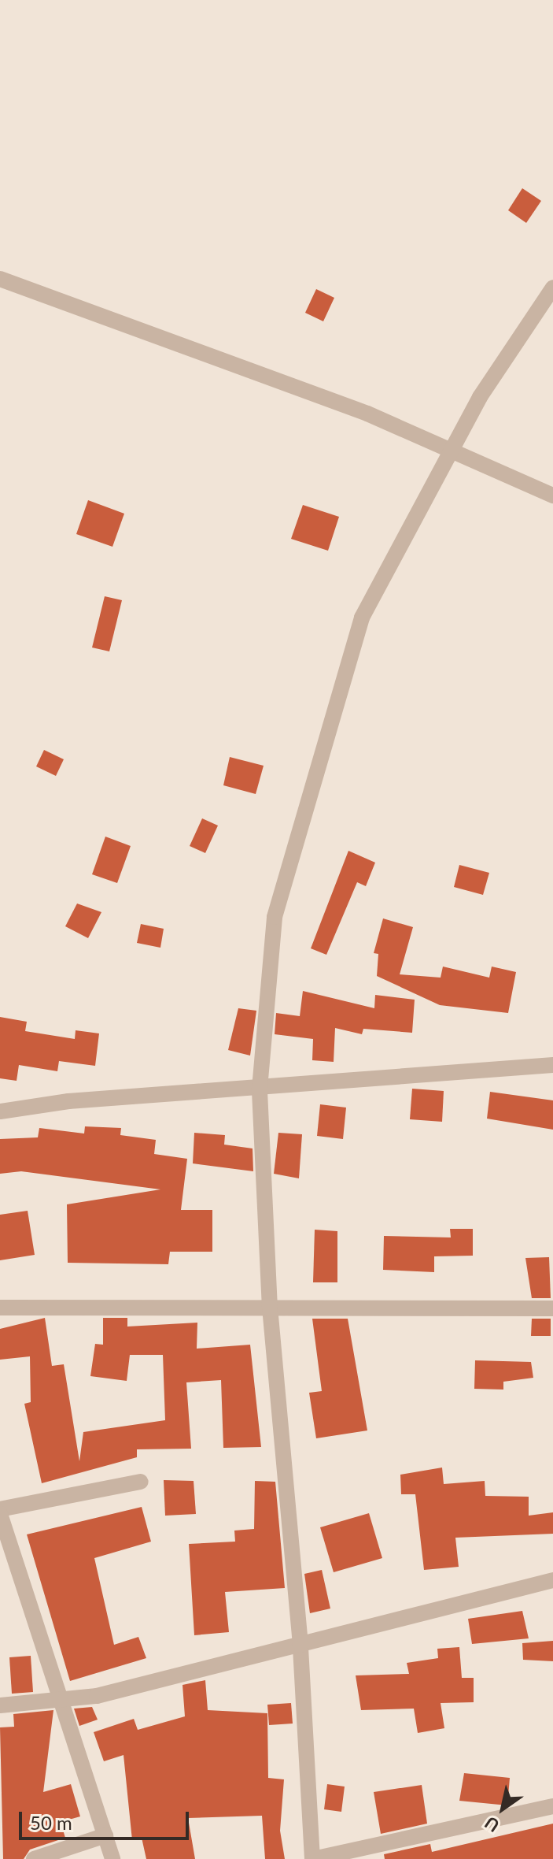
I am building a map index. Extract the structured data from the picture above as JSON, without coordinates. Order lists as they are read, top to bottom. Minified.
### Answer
{"scale_bar":"50 m","north":"bottom left"}
